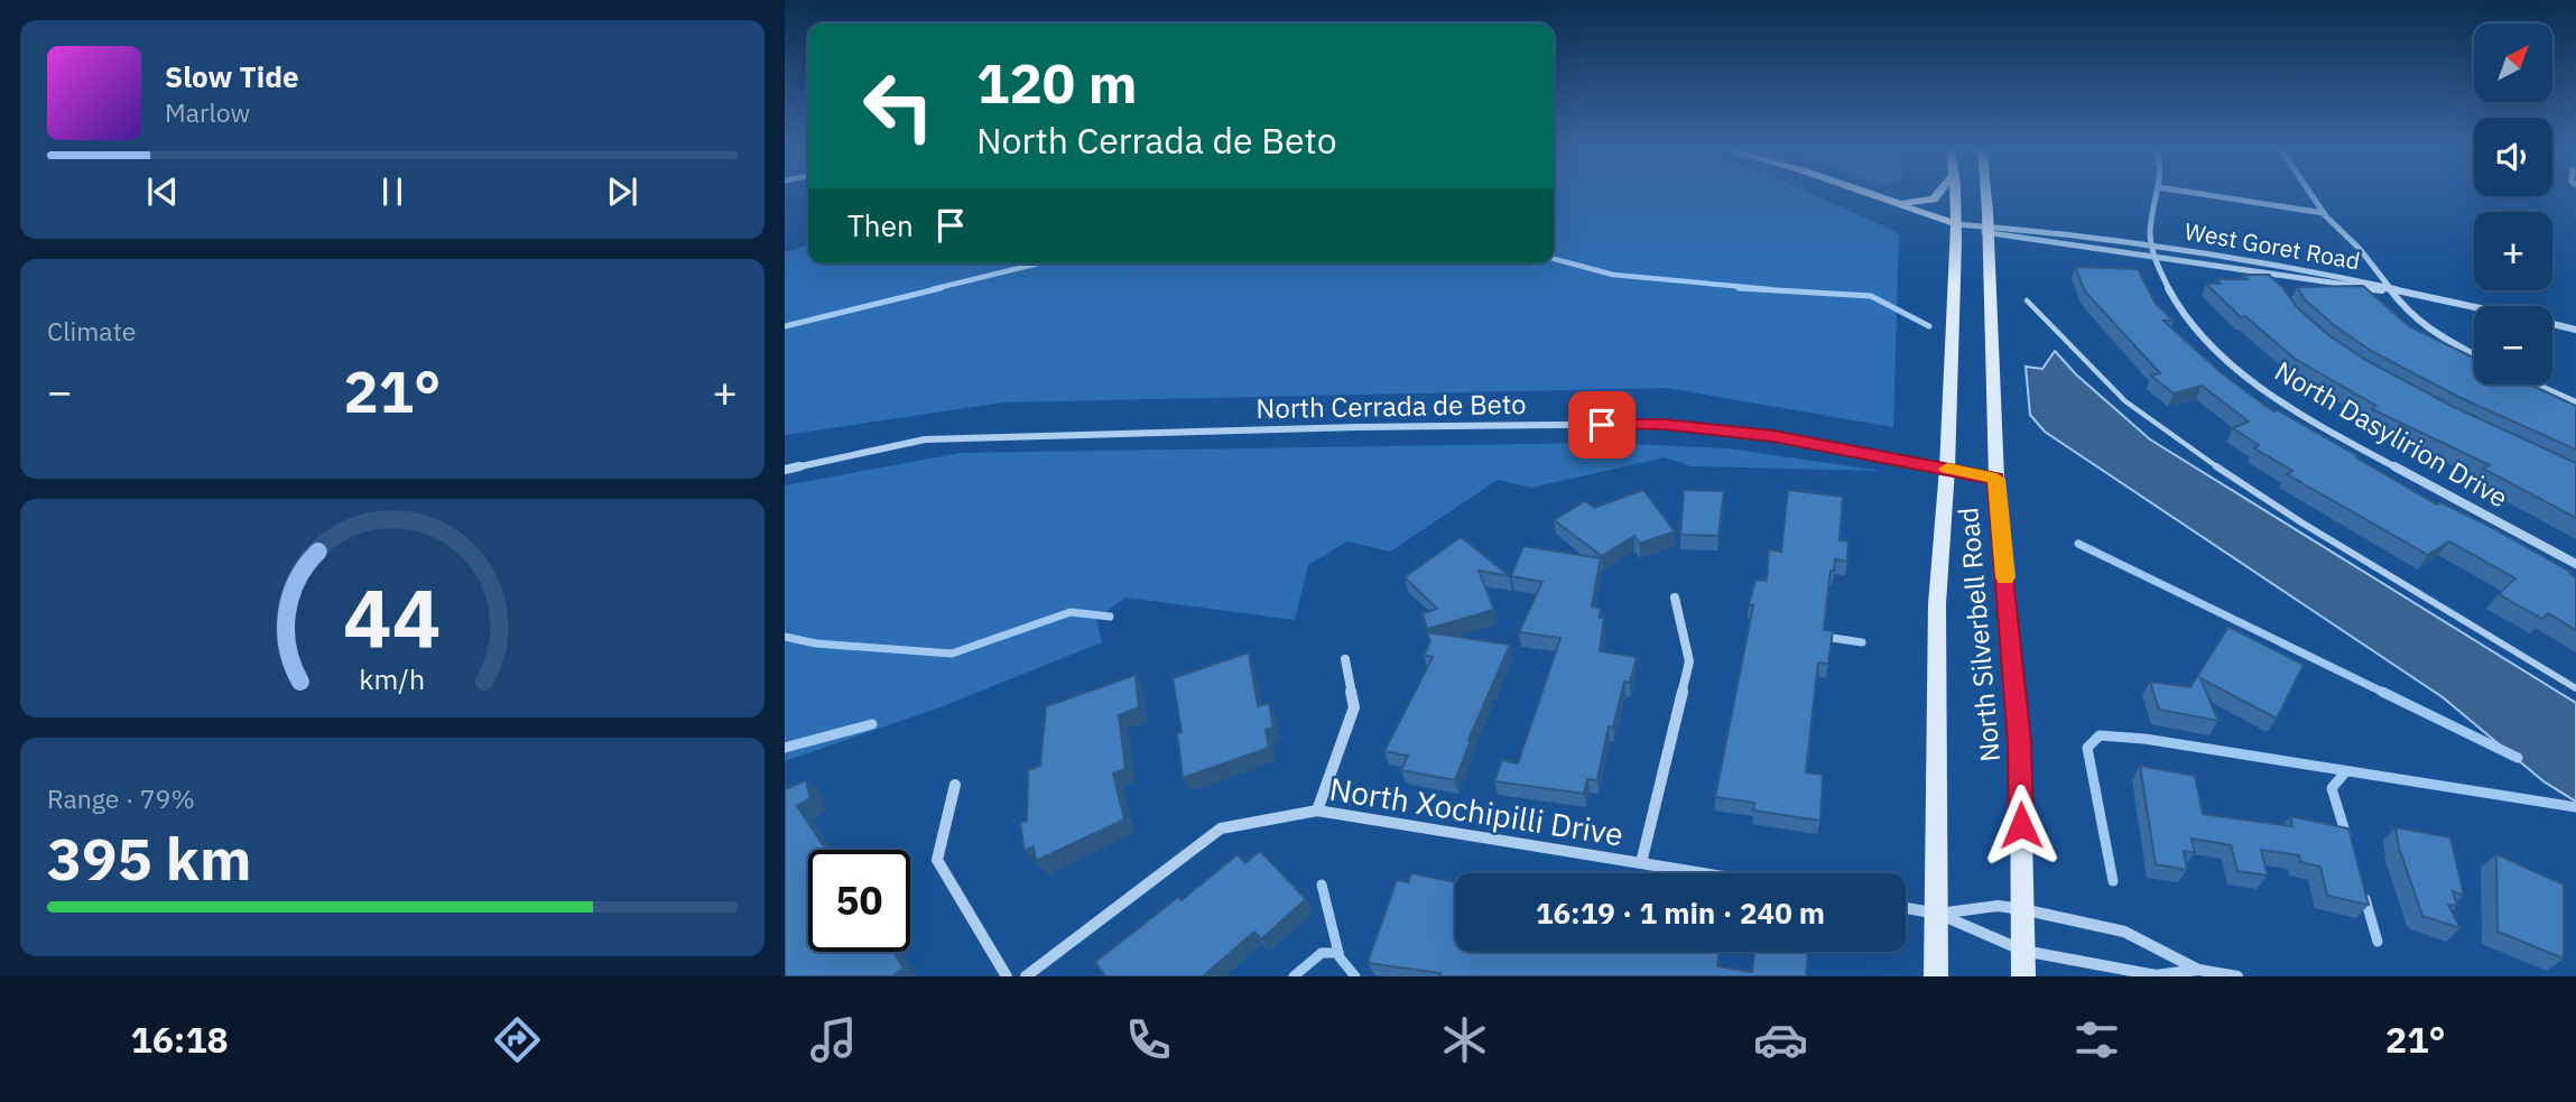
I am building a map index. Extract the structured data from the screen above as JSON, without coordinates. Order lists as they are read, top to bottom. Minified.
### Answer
{"streets":{"main road":["West Goret Road","North Silverbell Road"],"street":["North Cerrada de Beto","North Dasylirion Drive","North Xochipilli Drive"]},"crossings":[["West Goret Road","North Dasylirion Drive"],["West Goret Road","North Silverbell Road"],["North Cerrada de Beto","North Silverbell Road"]],"north":"top right","page":{"map_buttons":["+","−"],"turn":["120 m","North Cerrada de Beto"],"song":["Slow Tide","Marlow"],"then":"Then","tile":["Climate",["Range · 79%","395 km"]],"heat":["−","21°","+"],"limit":"50","trip":"16:19 · 1 min · 240 m","tabs":["16:18","21°"],"gauge":["44","km/h"]}}
